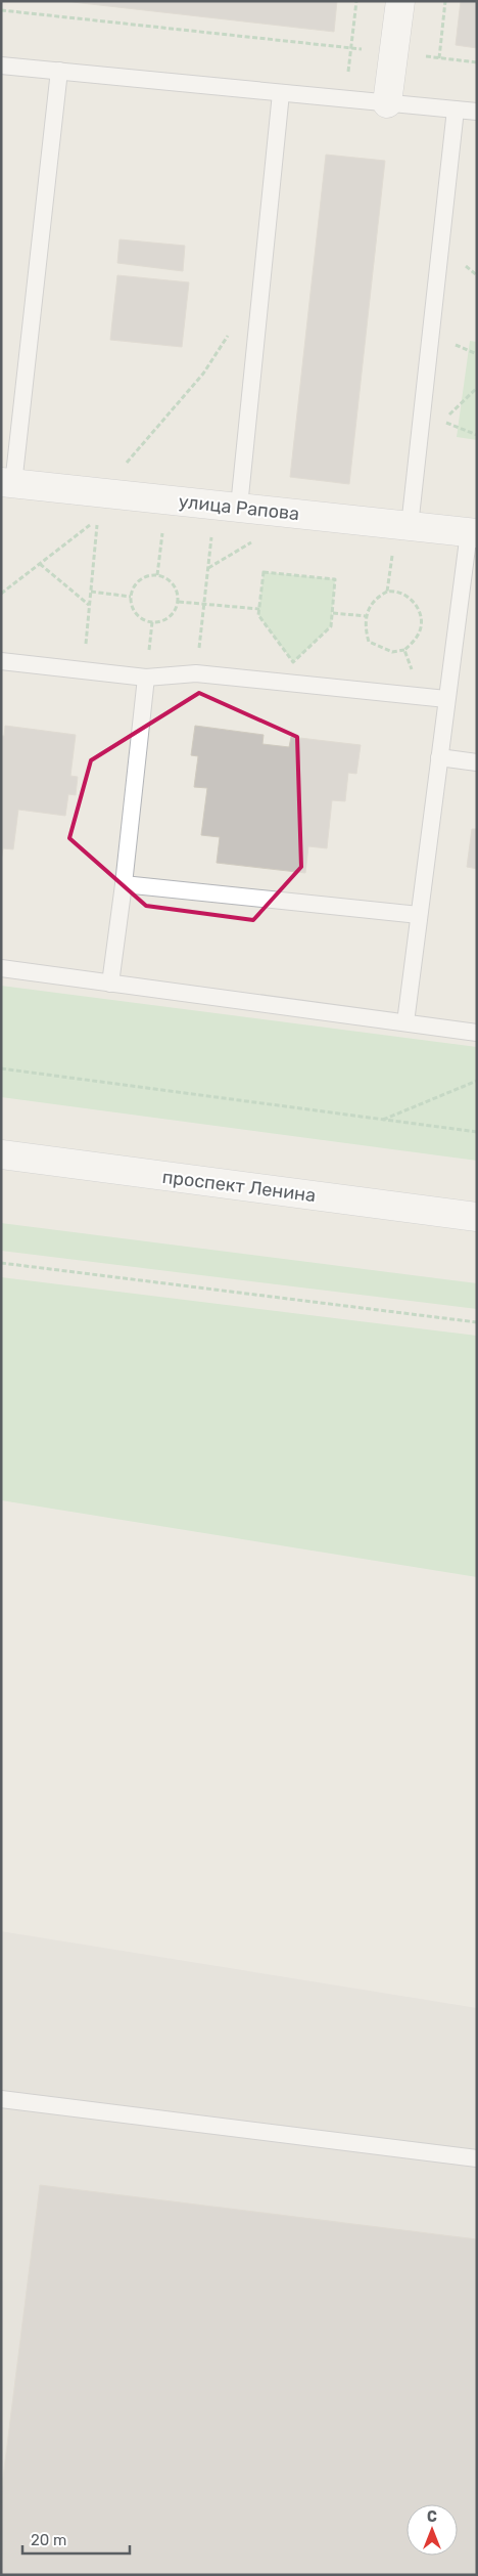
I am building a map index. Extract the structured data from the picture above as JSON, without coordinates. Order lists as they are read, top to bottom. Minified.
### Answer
{"streets":{"street":["улица Рапова","проспект Ленина"]},"scale_bar":"20 m","north":"top"}
